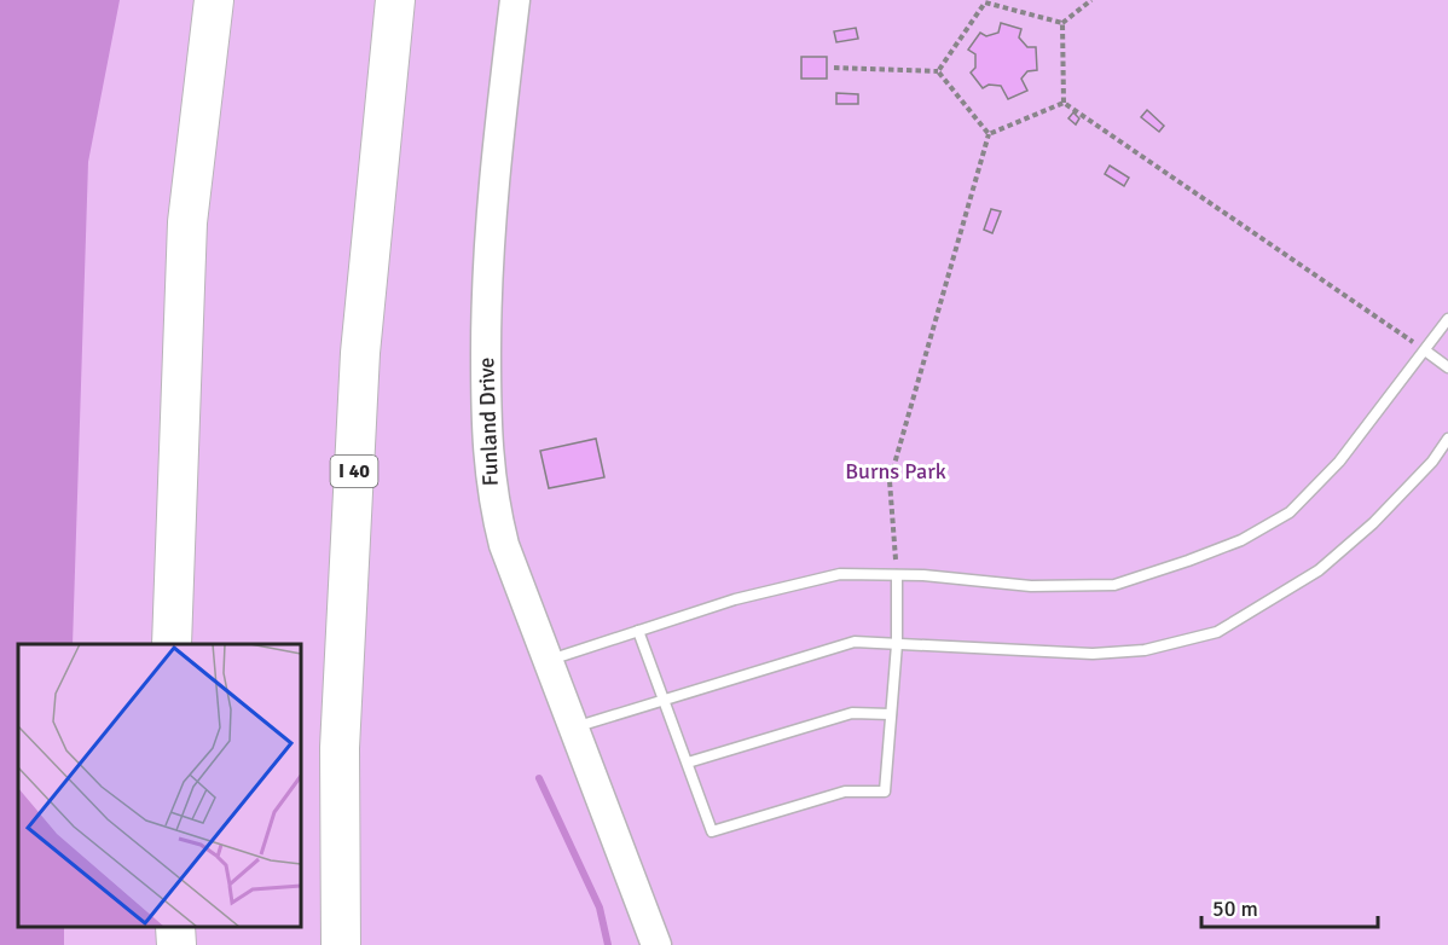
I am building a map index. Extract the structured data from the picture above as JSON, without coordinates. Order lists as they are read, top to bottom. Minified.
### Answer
{"streets":{"highway":["I 40"],"street":["Funland Drive"]},"parks":["Burns Park"],"scale_bar":"50 m"}
